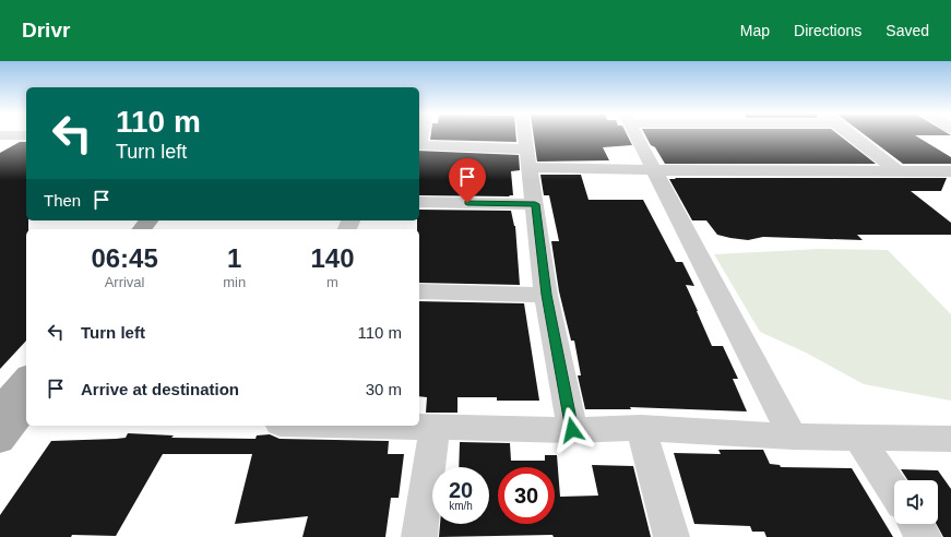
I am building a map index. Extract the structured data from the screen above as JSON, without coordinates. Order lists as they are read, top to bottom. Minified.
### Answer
{"page":{"header":"Drivr","nav":["Map","Directions","Saved"],"turn":["110 m","Turn left"],"then":"Then","eta":["06:45","Arrival","1","min","140","m"],"list":[{"name":"Turn left","value":"110 m"},{"name":"Arrive at destination","value":"30 m"}],"speed":"20 km/h","limit":"30"}}
